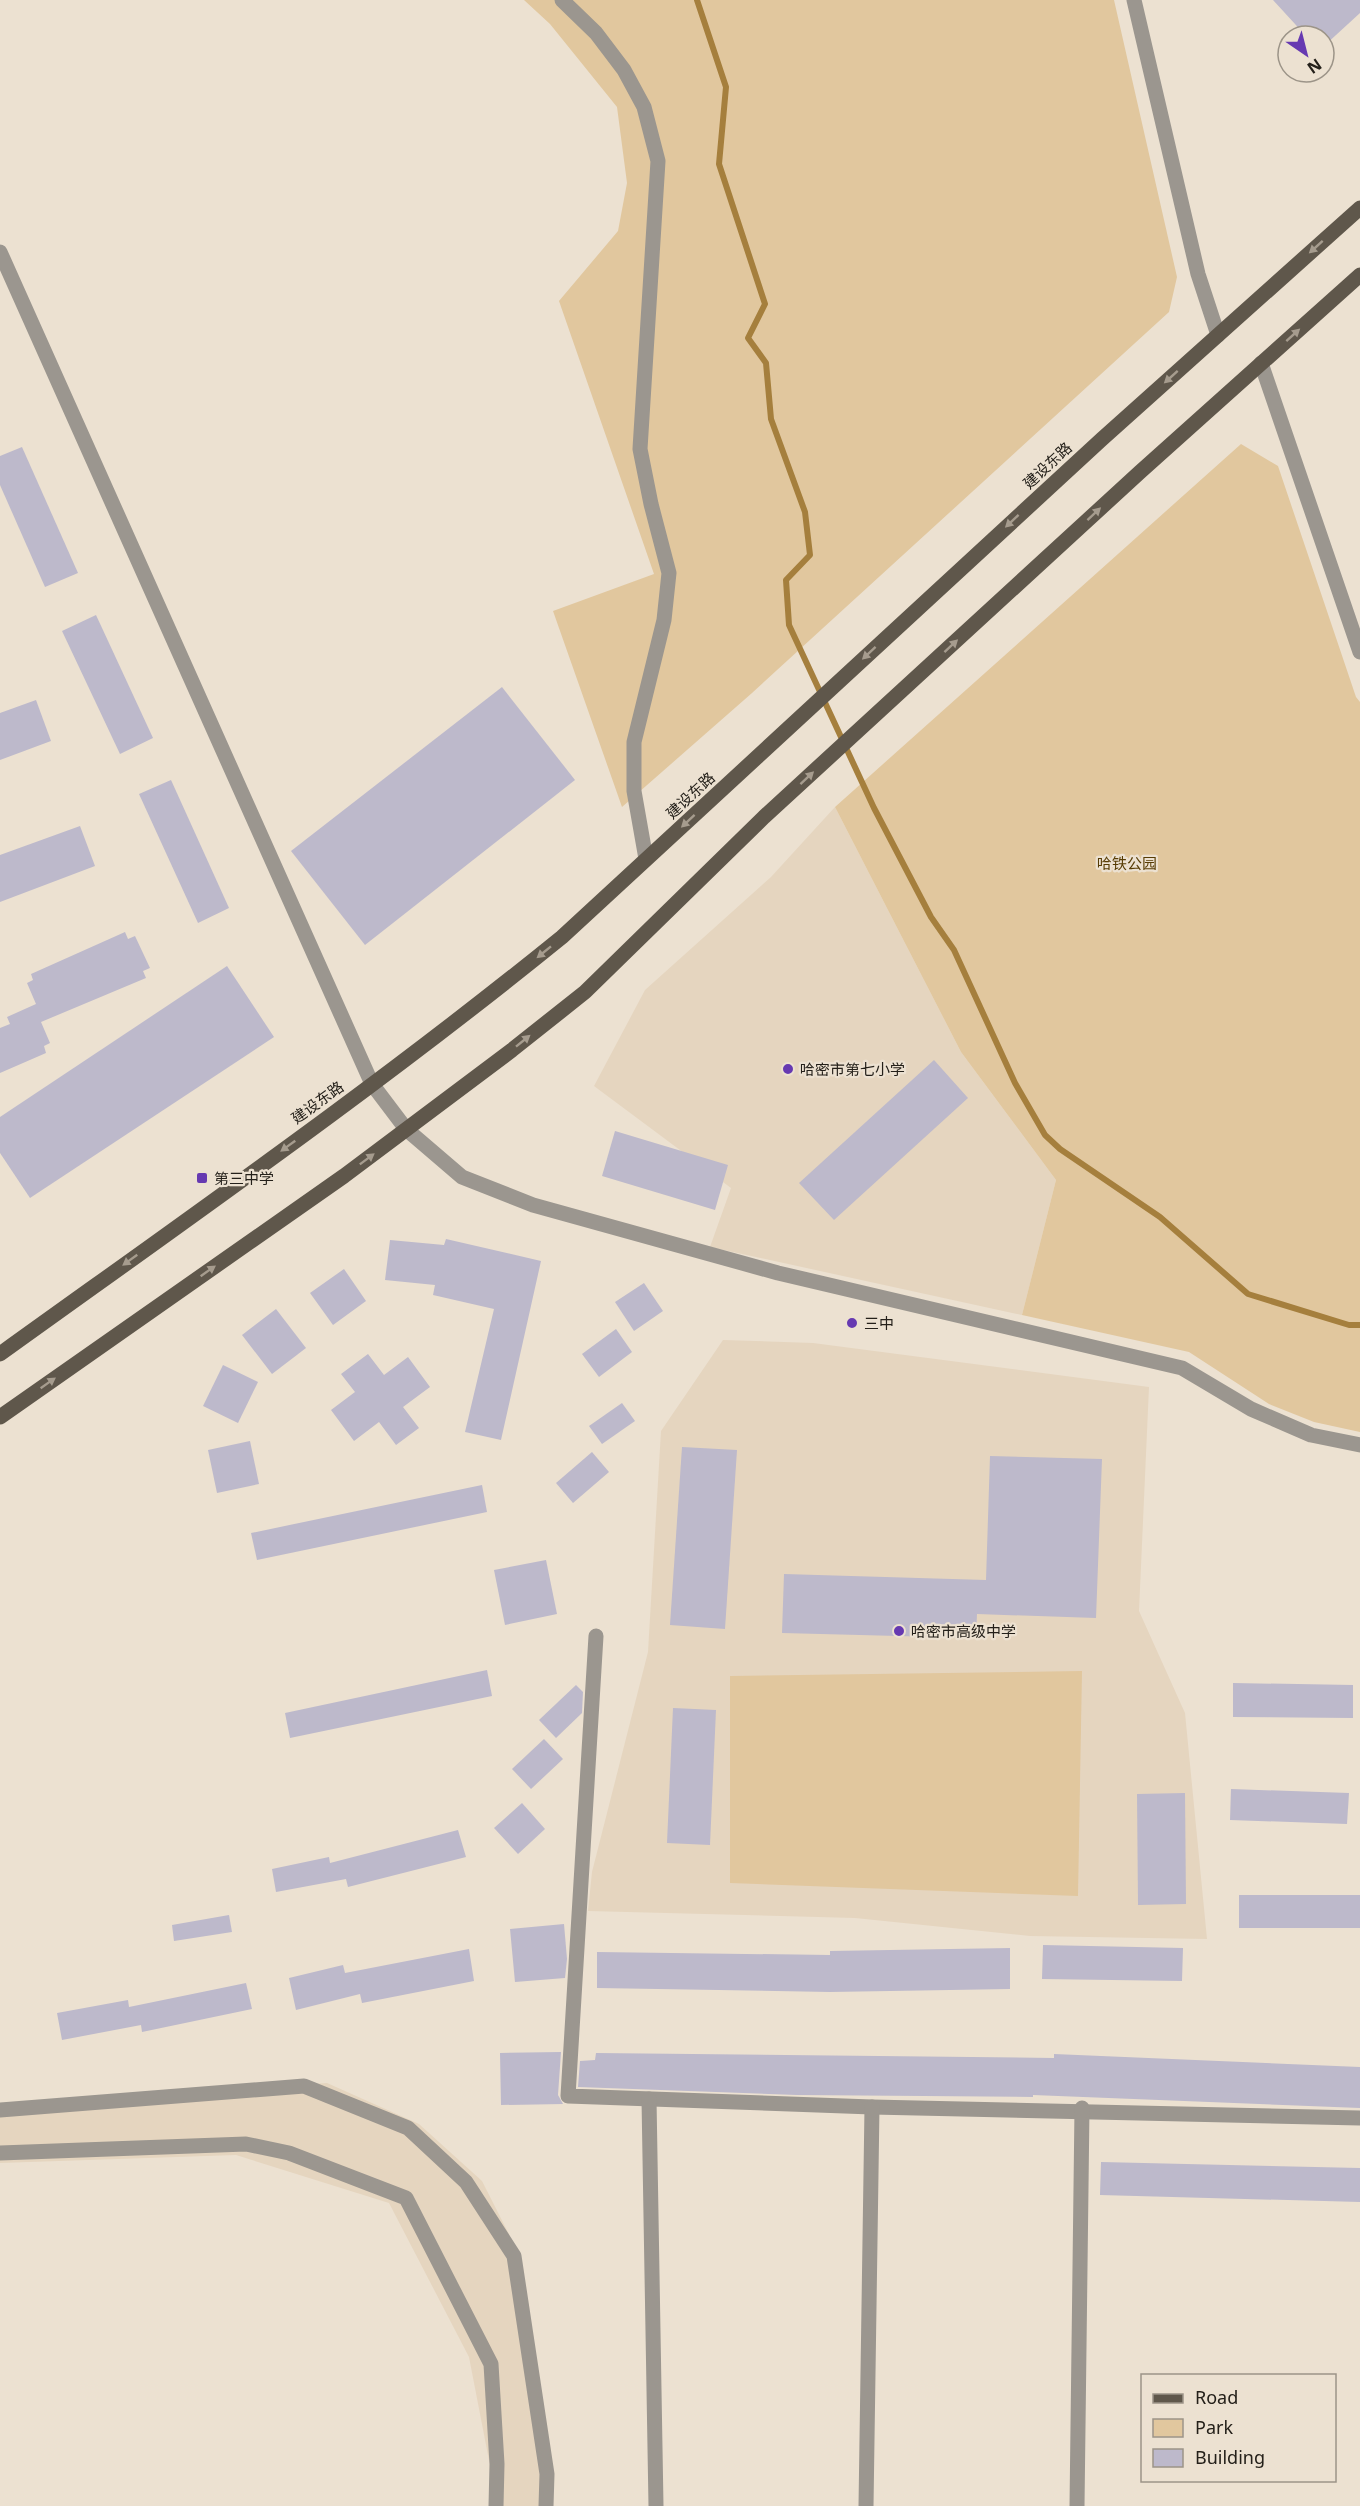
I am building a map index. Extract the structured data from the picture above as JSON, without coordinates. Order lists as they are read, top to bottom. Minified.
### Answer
{"streets":{"main road":["建设东路"]},"parks":["哈铁公园"],"places":{"other":["哈密市第七小学","三中","哈密市高级中学"],"transit":["第三中学"]},"legend":["Road","Park","Building"],"north":"bottom right"}
